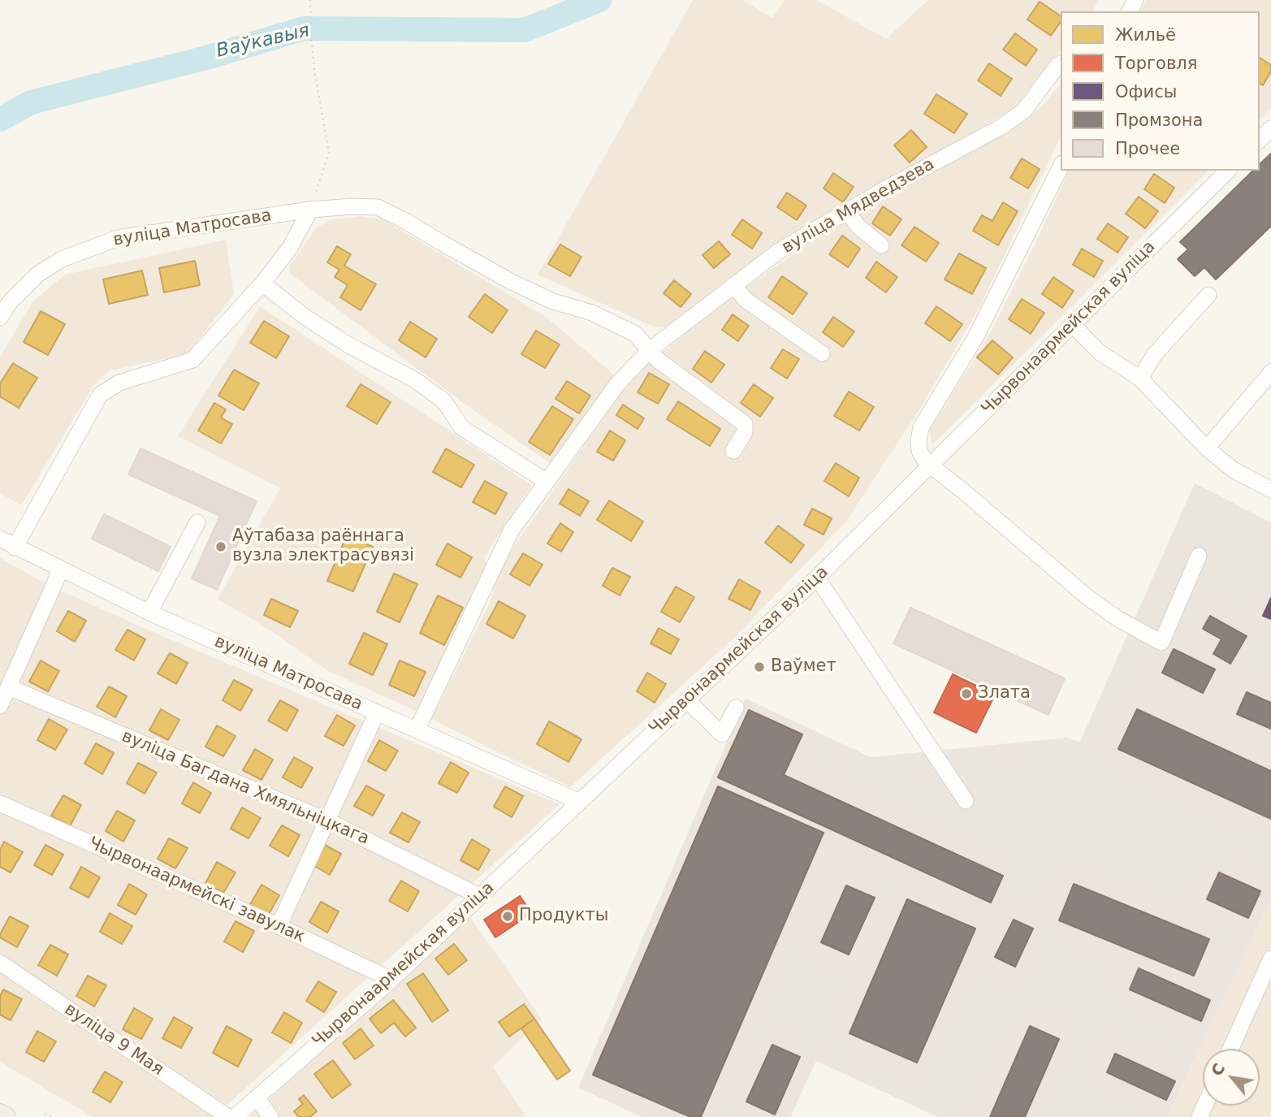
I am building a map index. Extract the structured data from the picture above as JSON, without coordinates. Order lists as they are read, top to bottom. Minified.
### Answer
{"streets":{"street":["вуліца Мядведзева","вуліца Матросава","Чырвонаармейская вуліца","вуліца Багдана Хмяльніцкага","Чырвонаармейскі завулак","вуліца 9 Мая"]},"crossings":[["вуліца Мядведзева","вуліца Матросава"],["вуліца Матросава","Чырвонаармейская вуліца"],["Чырвонаармейская вуліца","вуліца Багдана Хмяльніцкага"],["Чырвонаармейская вуліца","Чырвонаармейскі завулак"]],"water":["Ваўкавыя"],"places":["Аўтабаза раённага вузла электрасувязі","Ваўмет","Злата","Продукты"],"legend":["Жильё","Торговля","Офисы","Промзона","Прочее"],"north":"top left"}
